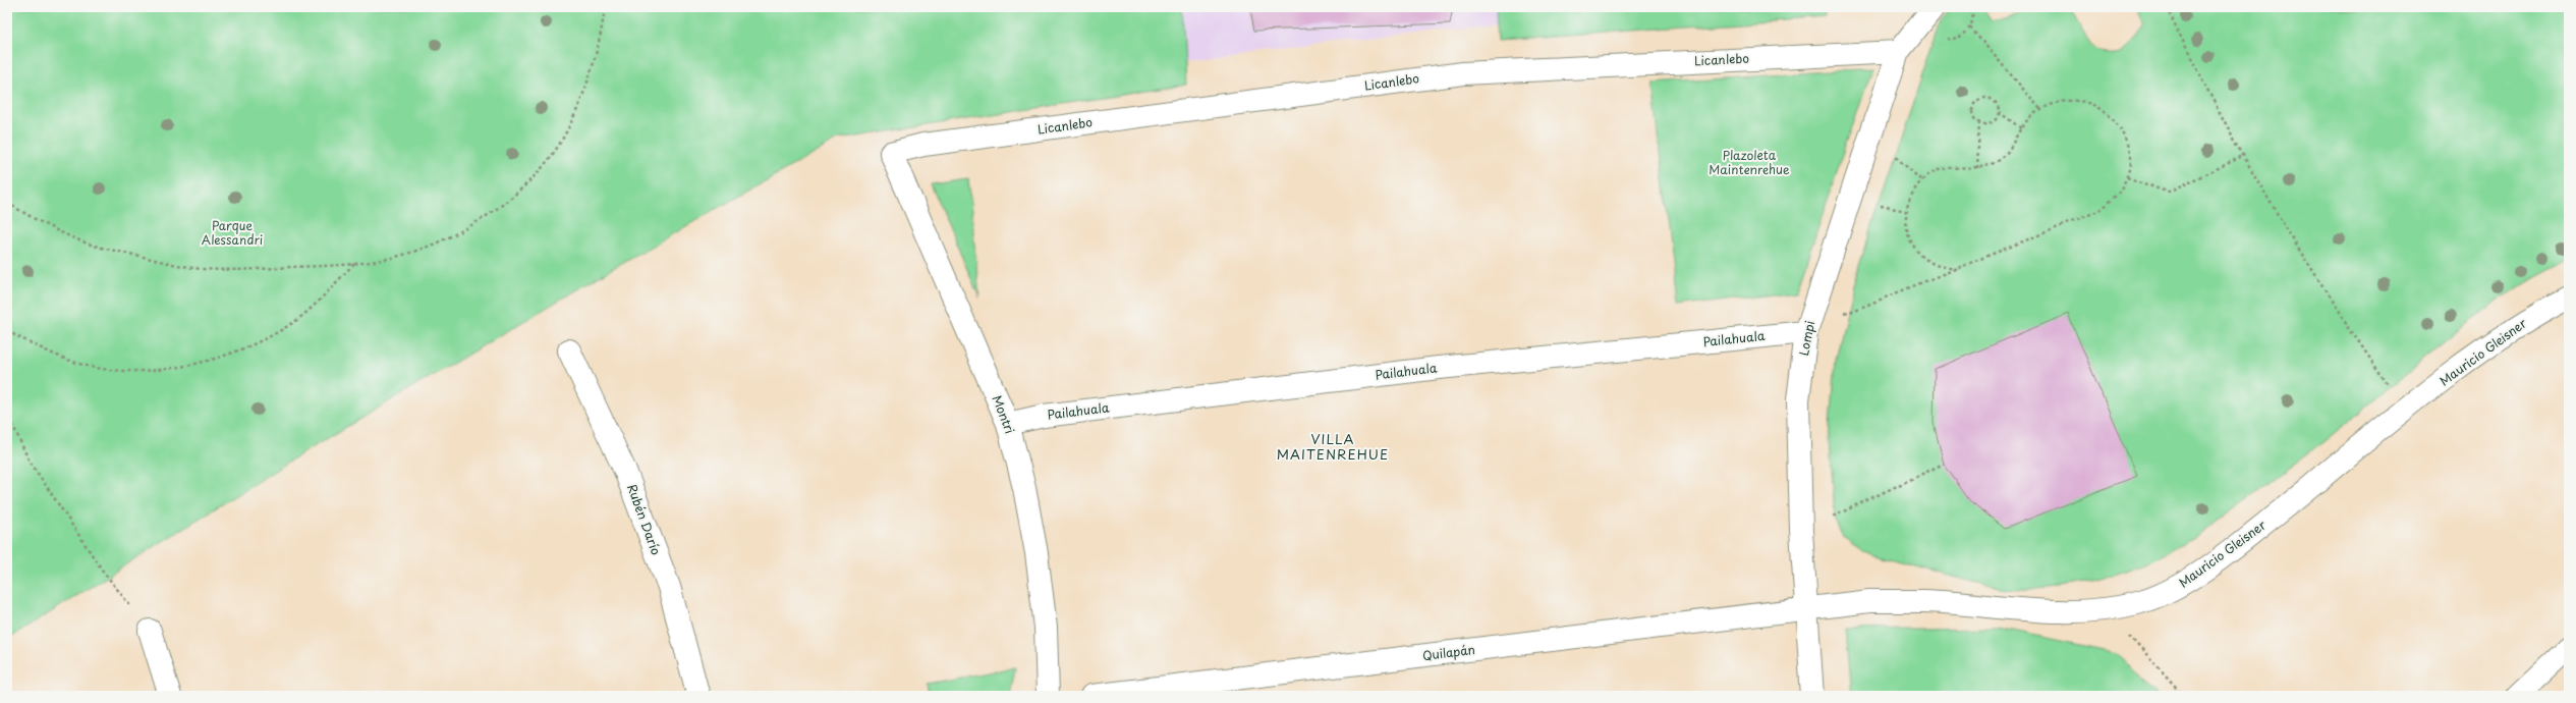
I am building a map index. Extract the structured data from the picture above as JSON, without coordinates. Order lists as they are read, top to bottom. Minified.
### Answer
{"streets":{"street":["Licanlebo","Lompi","Pailahuala","Mauricio Gleisner","Montri","Rubén Darío","Quilapán"]},"crossings":[["Licanlebo","Lompi"],["Licanlebo","Montri"],["Lompi","Pailahuala"],["Lompi","Mauricio Gleisner"],["Lompi","Quilapán"],["Pailahuala","Montri"],["Mauricio Gleisner","Quilapán"]],"districts":["VILLA MAITENREHUE"],"parks":["Plazoleta Maintenrehue","Parque Alessandri"]}
